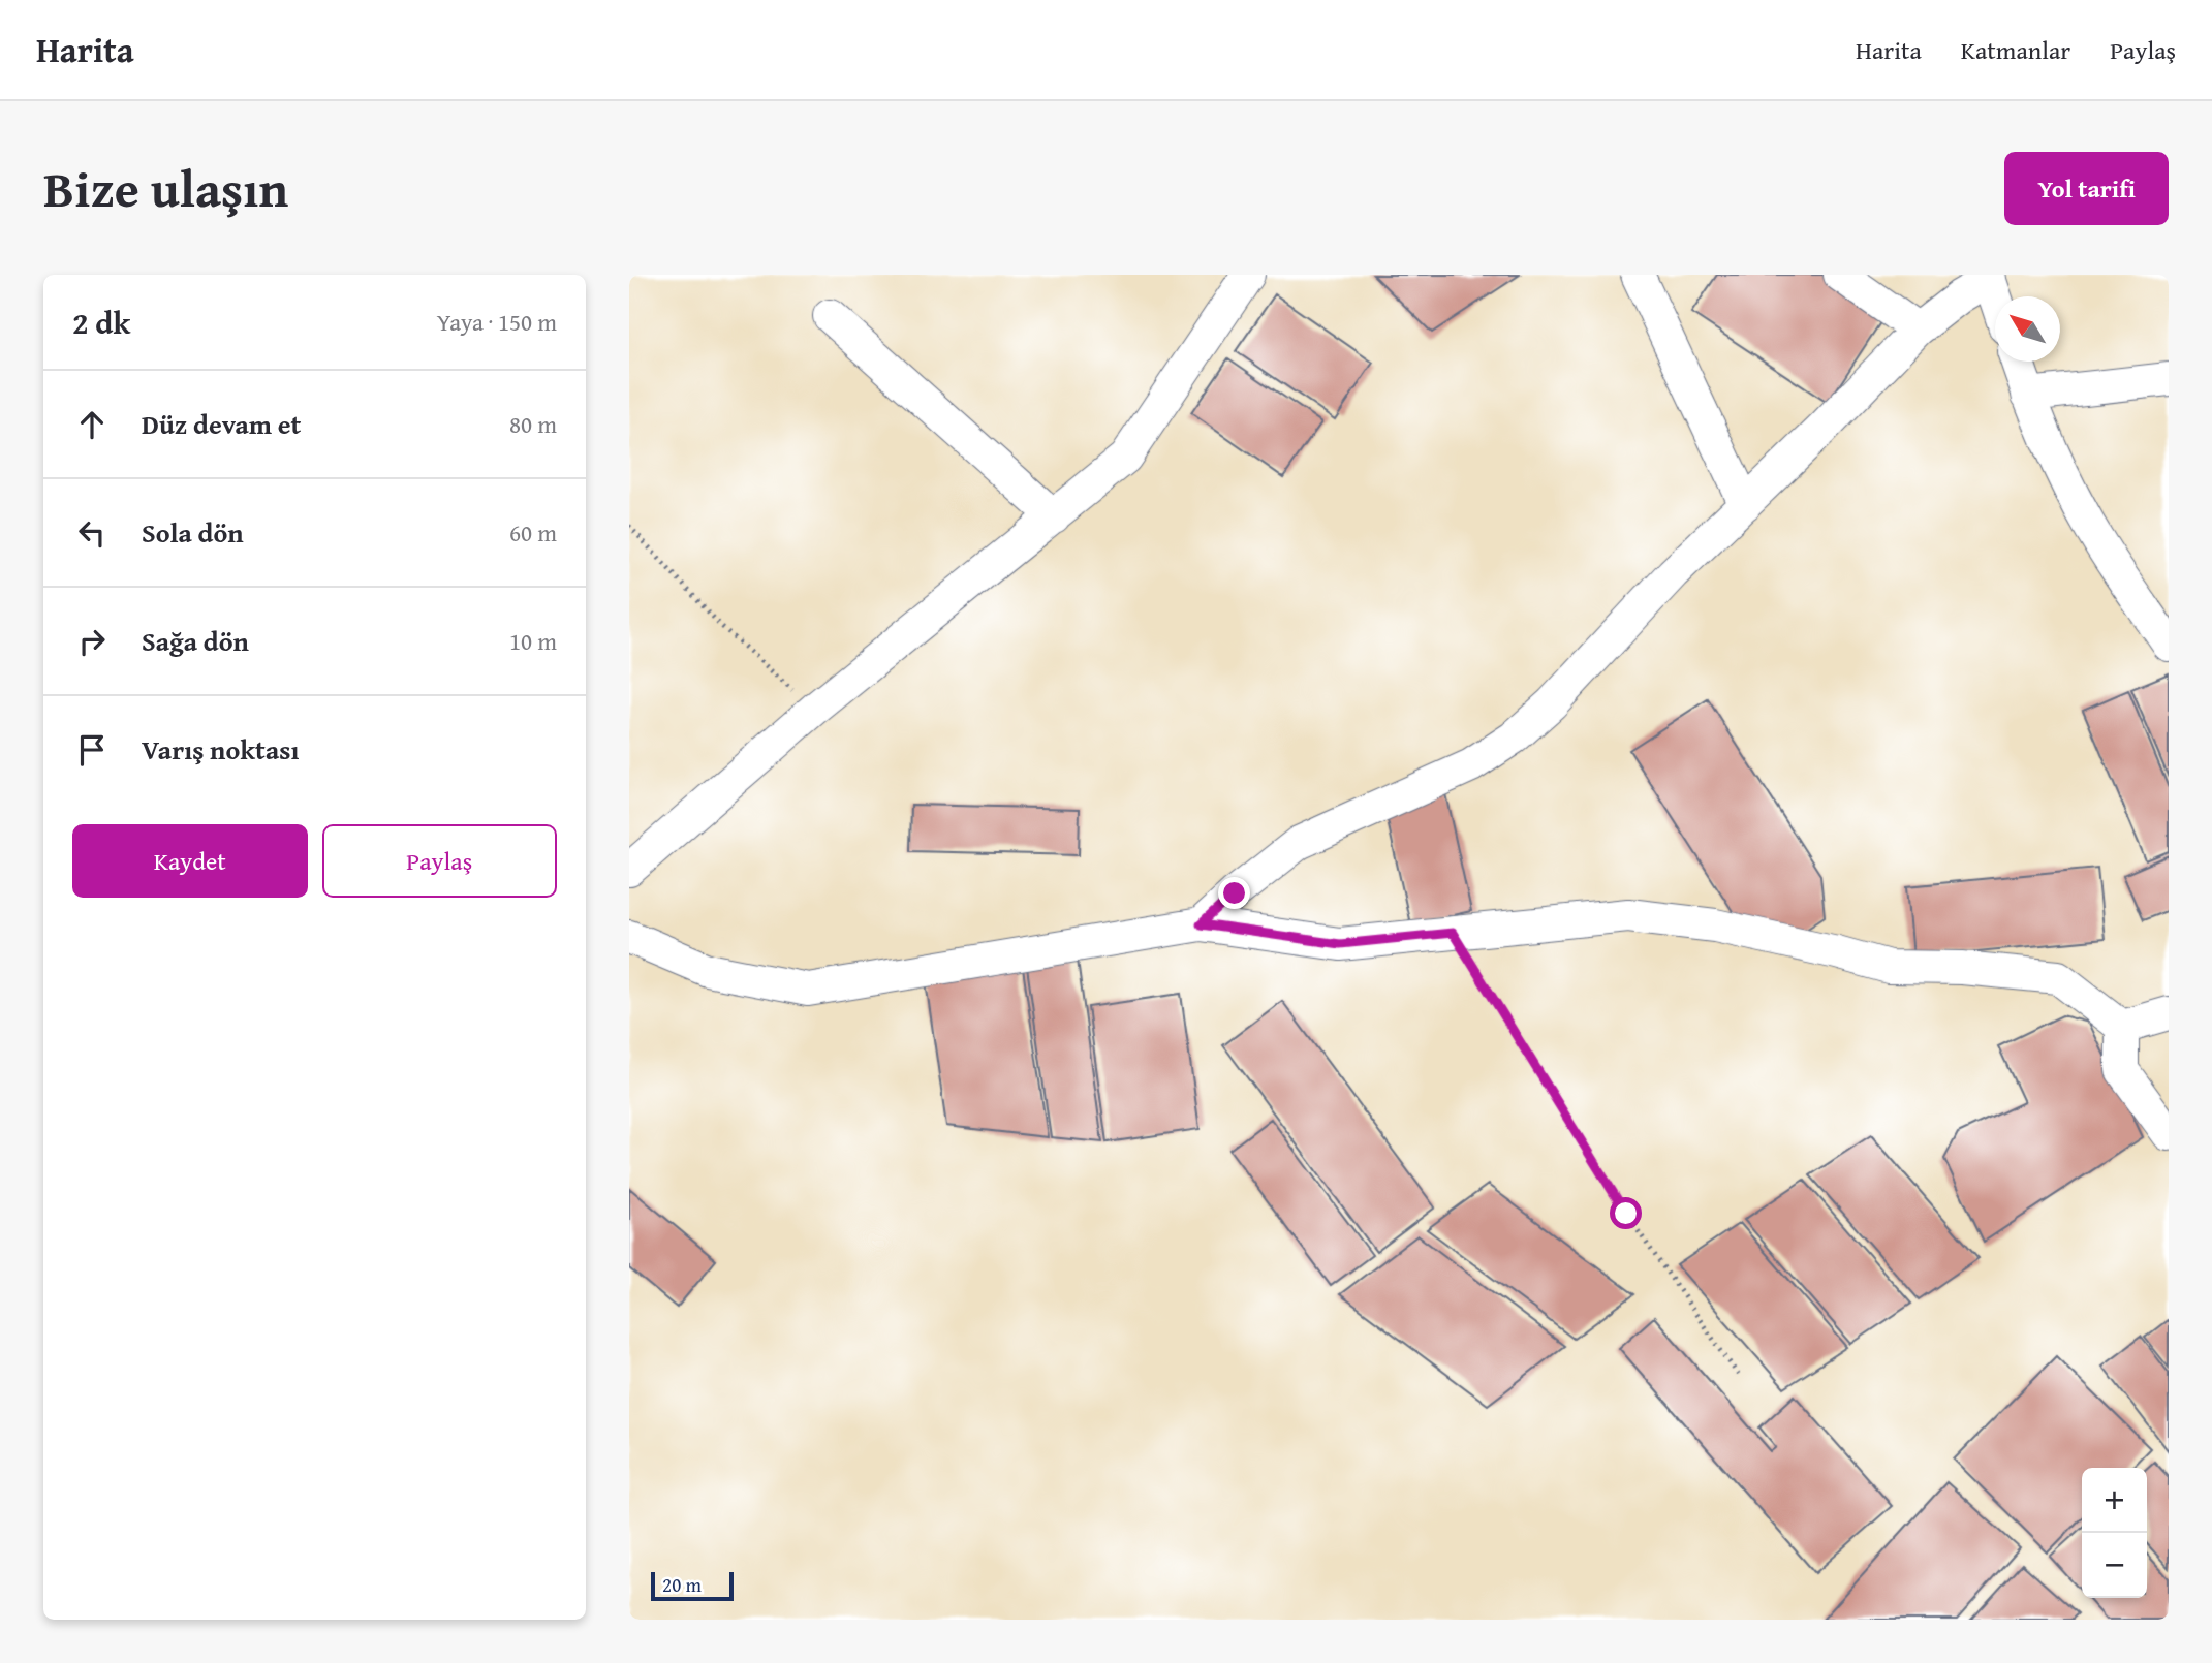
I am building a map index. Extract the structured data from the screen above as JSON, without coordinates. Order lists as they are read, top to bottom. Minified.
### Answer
{"scale_bar":"20 m","north":"top left","page":{"header":"Harita","nav":["Harita","Katmanlar","Paylaş"],"title":"Bize ulaşın","buttons":["Yol tarifi",["Kaydet","Paylaş"]],"heading":["2 dk","Yaya · 150 m"],"list":[["Düz devam et","80 m"],["Sola dön","60 m"],["Sağa dön","10 m"],"Varış noktası"],"map_buttons":["+","−"],"scale":"20 m"}}
